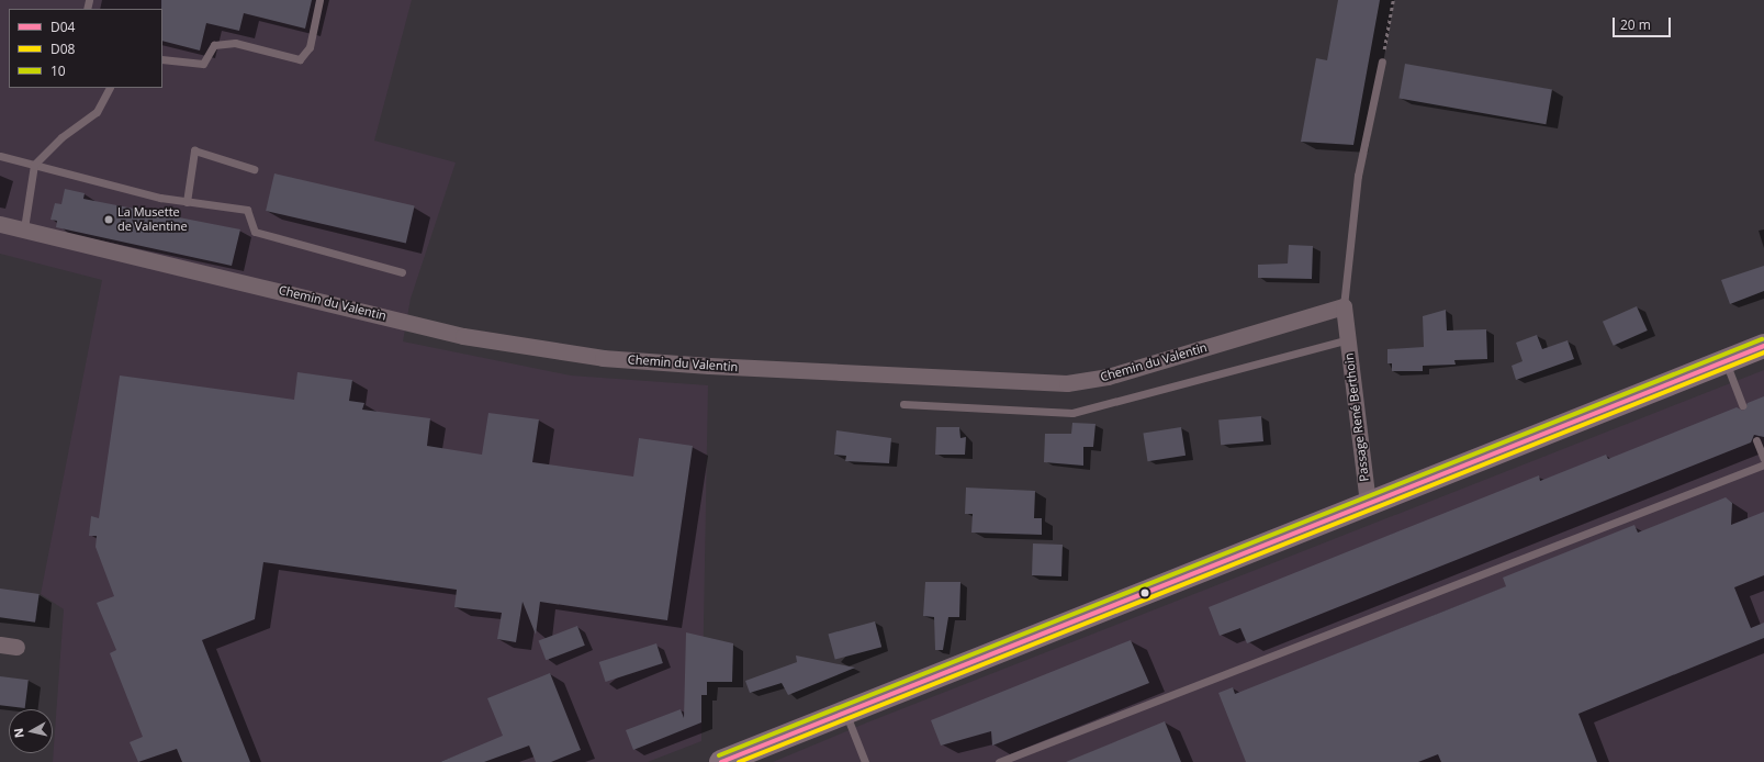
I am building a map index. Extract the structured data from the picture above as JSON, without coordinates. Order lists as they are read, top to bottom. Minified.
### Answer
{"streets":{"street":["Chemin du Valentin","Passage René Berthoin"]},"places":["La Musette de Valentine"],"lines":["transit line 10","transit line D04","transit line D08"],"legend":["D04","D08","10"],"scale_bar":"20 m","north":"left"}
